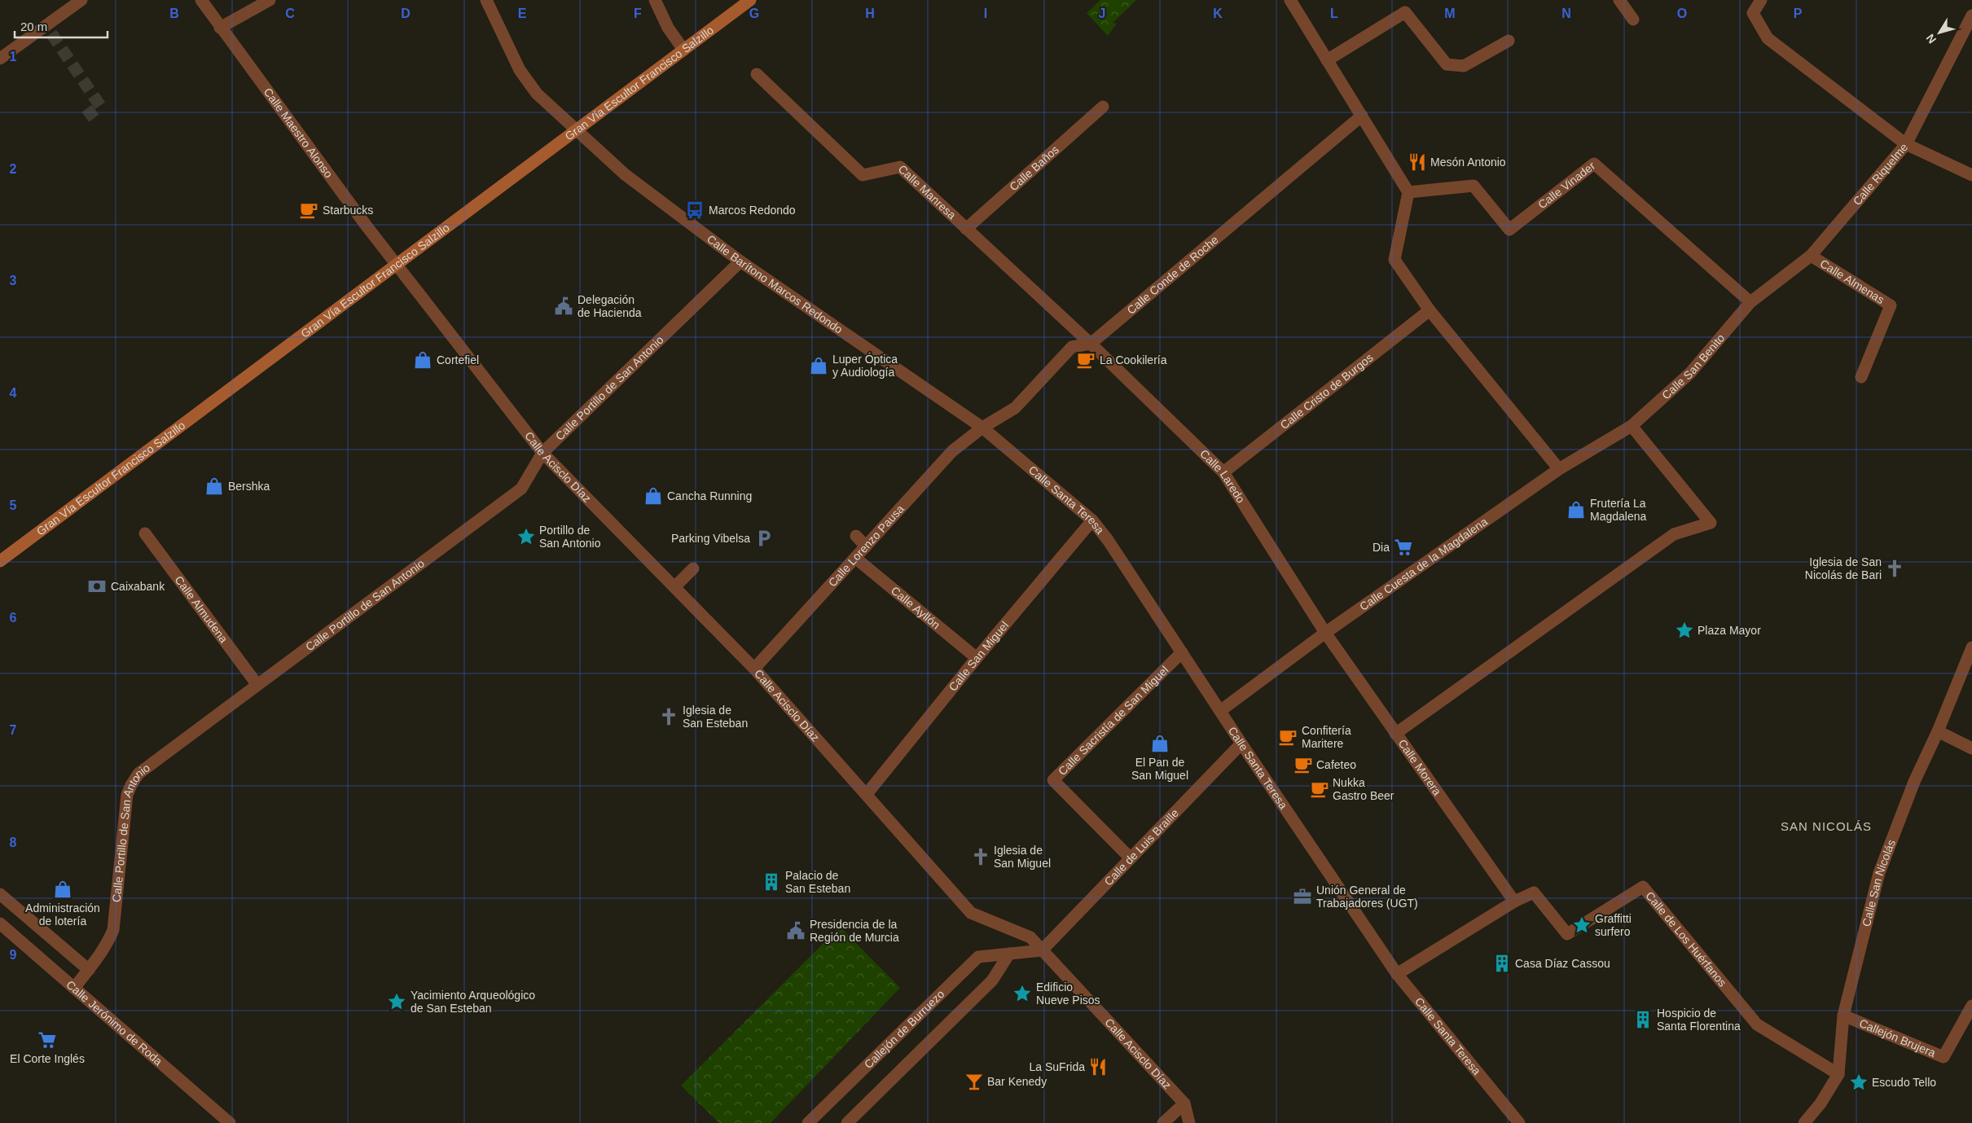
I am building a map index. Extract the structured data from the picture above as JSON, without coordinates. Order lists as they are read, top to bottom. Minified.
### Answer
{"streets":{"main road":["Gran Vía Escultor Francisco Salzillo"],"street":["Calle Maestro Alonso","Calle Baños","Calle Riquelme","Calle Vinader","Calle Manresa","Calle Conde de Roche","Calle Almenas","Calle Barítono Marcos Redondo","Calle San Benito","Calle Portillo de San Antonio","Calle Cristo de Burgos","Calle Acisclo Díaz","Calle Laredo","Calle Santa Teresa","Calle Lorenzo Pausa","Calle Cuesta de la Magdalena","Calle Ayllón","Calle Almudena","Calle San Miguel","Calle Sacristía de San Miguel","Calle Morera","Calle de Luis Braille","Calle San Nicolás","Calle de Los Huérfanos","Calle Jerónimo de Roda","Callejón de Burruezo","Callejón Brujera"]},"crossings":[["Gran Vía Escultor Francisco Salzillo","Calle Maestro Alonso"],["Gran Vía Escultor Francisco Salzillo","Calle Barítono Marcos Redondo"],["Gran Vía Escultor Francisco Salzillo","Calle Acisclo Díaz"],["Calle Maestro Alonso","Calle Acisclo Díaz"],["Calle Baños","Calle Manresa"],["Calle Riquelme","Calle Vinader"],["Calle Riquelme","Calle Almenas"],["Calle Riquelme","Calle San Benito"],["Calle Vinader","Calle San Benito"],["Calle Manresa","Calle Conde de Roche"],["Calle Manresa","Calle Laredo"],["Calle Conde de Roche","Calle Barítono Marcos Redondo"],["Calle Conde de Roche","Calle Laredo"],["Calle Conde de Roche","Calle Santa Teresa"],["Calle Conde de Roche","Calle Lorenzo Pausa"],["Calle Barítono Marcos Redondo","Calle Portillo de San Antonio"],["Calle Barítono Marcos Redondo","Calle Santa Teresa"],["Calle Barítono Marcos Redondo","Calle Lorenzo Pausa"],["Calle San Benito","Calle Cuesta de la Magdalena"],["Calle Portillo de San Antonio","Calle Acisclo Díaz"],["Calle Portillo de San Antonio","Calle Almudena"],["Calle Portillo de San Antonio","Calle Jerónimo de Roda"],["Calle Cristo de Burgos","Calle Laredo"],["Calle Acisclo Díaz","Calle Lorenzo Pausa"],["Calle Acisclo Díaz","Calle San Miguel"],["Calle Acisclo Díaz","Calle de Luis Braille"],["Calle Acisclo Díaz","Callejón de Burruezo"],["Calle Laredo","Calle Cuesta de la Magdalena"],["Calle Laredo","Calle Morera"],["Calle Santa Teresa","Calle Lorenzo Pausa"],["Calle Santa Teresa","Calle Cuesta de la Magdalena"],["Calle Santa Teresa","Calle San Miguel"],["Calle Santa Teresa","Calle Sacristía de San Miguel"],["Calle Santa Teresa","Calle de Luis Braille"],["Calle Lorenzo Pausa","Calle Ayllón"],["Calle Cuesta de la Magdalena","Calle Morera"],["Calle Ayllón","Calle San Miguel"],["Calle Sacristía de San Miguel","Calle de Luis Braille"],["Calle Morera","Calle de Los Huérfanos"],["Calle de Luis Braille","Callejón de Burruezo"],["Calle San Nicolás","Calle de Los Huérfanos"],["Calle San Nicolás","Callejón Brujera"]],"districts":["SAN NICOLÁS"],"places":{"restaurant":["Mesón Antonio","La SuFrida"],"cafe":["Starbucks","La Cookilería","Confitería Maritere","Cafeteo","Nukka Gastro Beer"],"bus stop":["Marcos Redondo"],"public building":["Delegación de Hacienda","Presidencia de la Región de Murcia"],"shop":["Cortefiel","Luper Óptica y Audiología","Bershka","Cancha Running","Frutería La Magdalena","El Pan de San Miguel","Administración de lotería"],"place":["Portillo de San Antonio","Plaza Mayor","Graffitti surfero","Edificio Nueve Pisos","Yacimiento Arqueológico de San Esteban","Escudo Tello"],"parking":["Parking Vibelsa"],"supermarket":["Dia","El Corte Inglés"],"church":["Iglesia de San Nicolás de Bari","Iglesia de San Esteban","Iglesia de San Miguel"],"bank":["Caixabank"],"building":["Palacio de San Esteban","Casa Díaz Cassou","Hospicio de Santa Florentina"],"office":["Unión General de Trabajadores (UGT)"],"bar":["Bar Kenedy"]},"scale_bar":"20 m","north":"bottom left","grid":{"columns":["B","C","D","E","F","G","H","I","J","K","L","M","N","O","P"],"rows":["1","2","3","4","5","6","7","8","9"]}}
